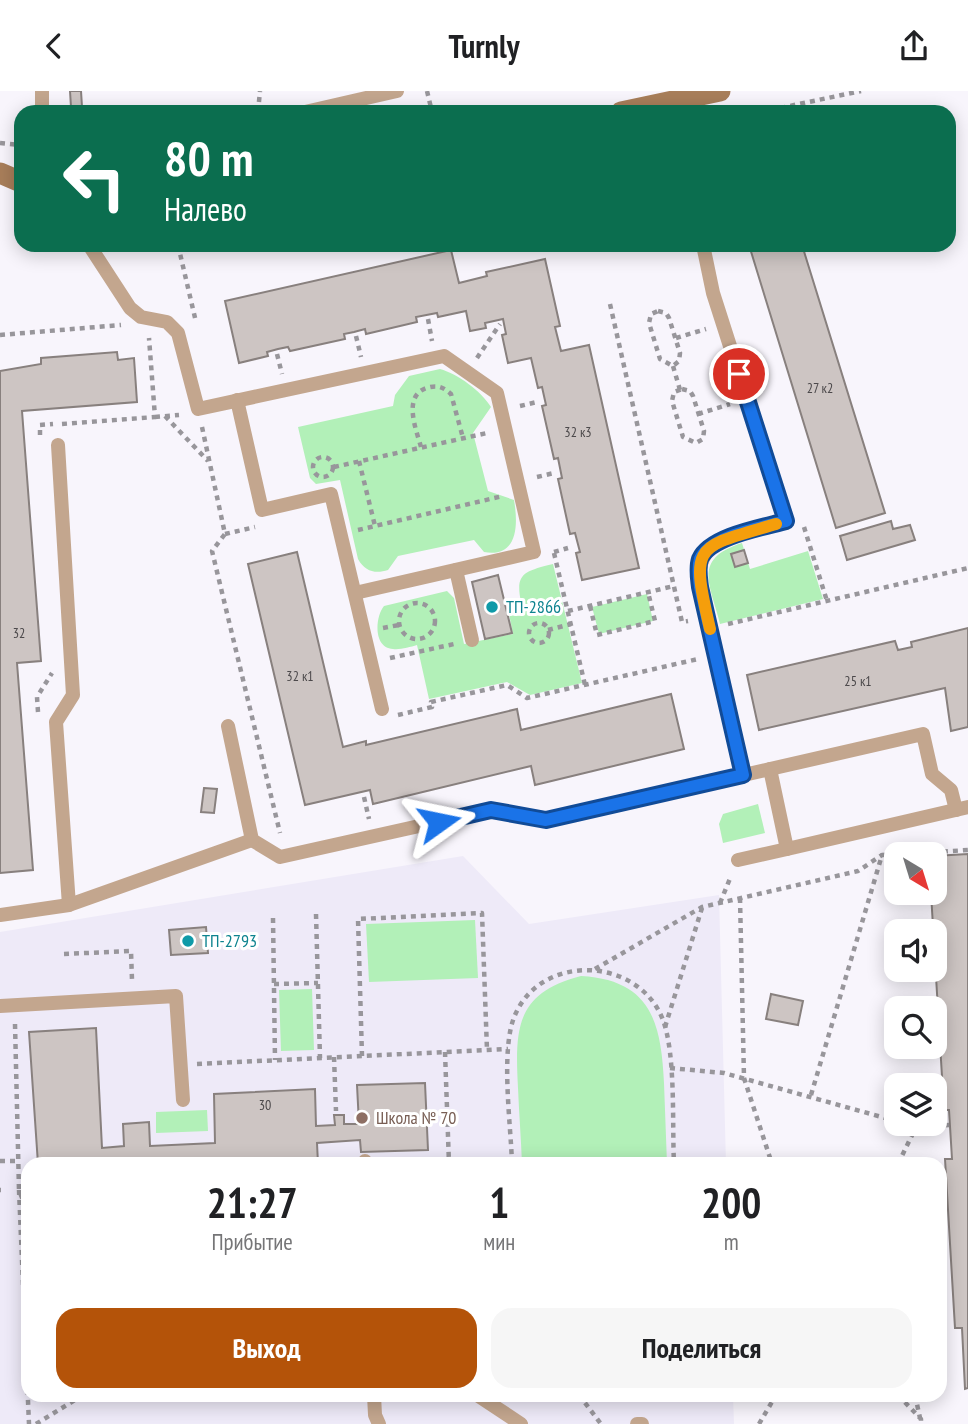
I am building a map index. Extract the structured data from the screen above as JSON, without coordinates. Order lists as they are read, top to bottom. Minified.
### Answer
{"places":["ТП-2866","ТП-2793","Школа № 70"],"house_numbers":["27 к2","32 к3","32","32 к1","25 к1","30"],"north":"bottom right","page":{"header":"Turnly","turn":["80 m","Налево"],"eta":["21:27","Прибытие","1","мин","200","m"],"buttons":["Выход","Поделиться"]}}
